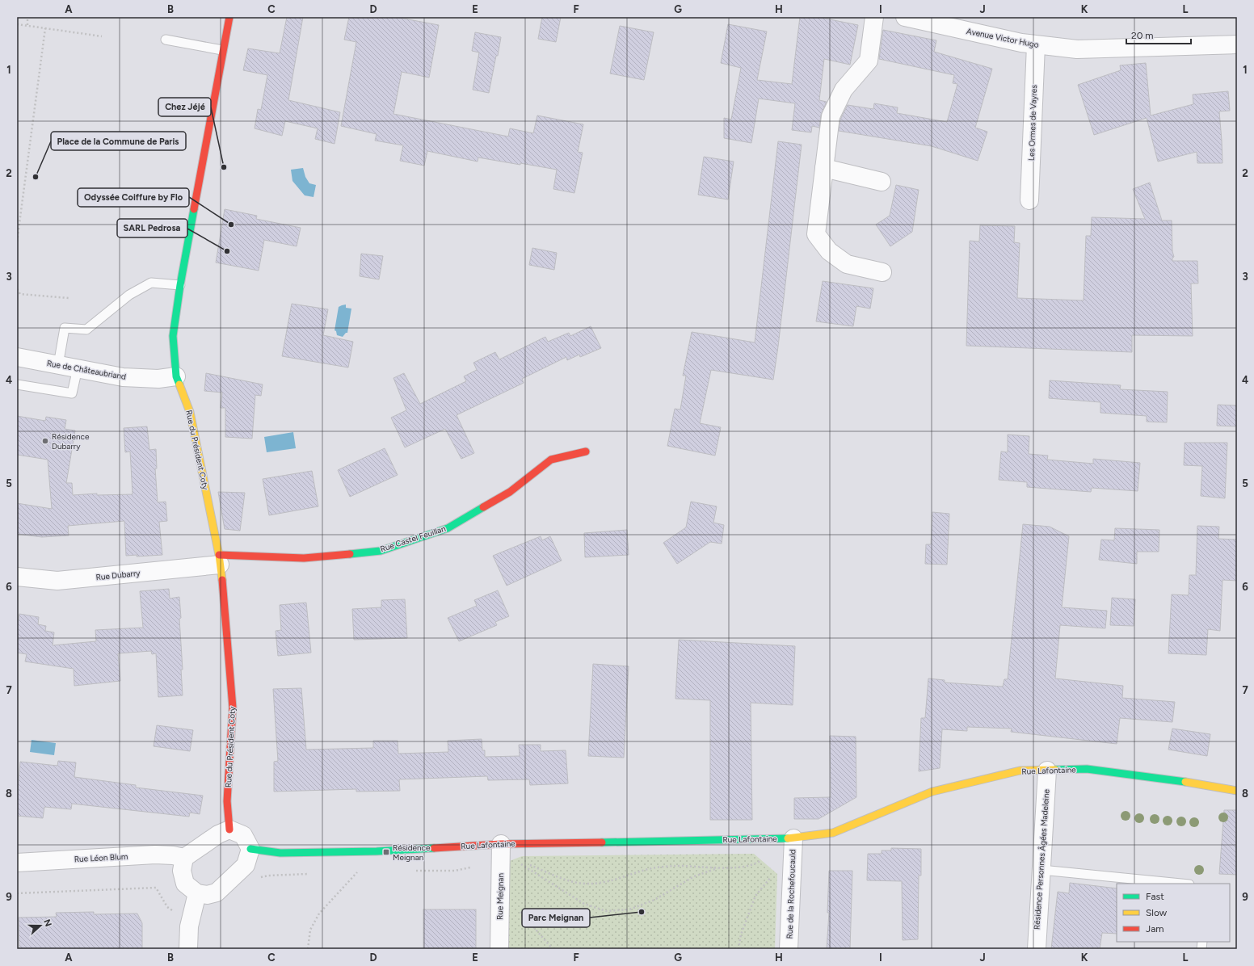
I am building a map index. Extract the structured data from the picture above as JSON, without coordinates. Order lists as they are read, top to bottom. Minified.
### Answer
{"streets":{"street":["Avenue Victor Hugo","Les Ormes de Vayres","Rue de Châteaubriand","Rue du Président Coty","Rue Castel Feuillan","Rue Dubarry","Rue Lafontaine","Rue Léon Blum","Résidence Personnes Âgées Madeleine","Rue de la Rochefoucauld","Rue Meignan"]},"crossings":[["Avenue Victor Hugo","Les Ormes de Vayres"],["Rue de Châteaubriand","Rue du Président Coty"],["Rue du Président Coty","Rue Castel Feuillan"],["Rue du Président Coty","Rue Dubarry"],["Rue du Président Coty","Rue Lafontaine"],["Rue du Président Coty","Rue Léon Blum"],["Rue Castel Feuillan","Rue Dubarry"],["Rue Lafontaine","Rue Léon Blum"],["Rue Lafontaine","Résidence Personnes Âgées Madeleine"],["Rue Lafontaine","Rue de la Rochefoucauld"],["Rue Lafontaine","Rue Meignan"]],"places":{"other":["Chez Jéjé","Place de la Commune de Paris","Odyssée Coiffure by Flo","SARL Pedrosa","Résidence Dubarry","Parc Meignan"],"transit":["Résidence Meignan"]},"legend":["Fast","Slow","Jam"],"scale_bar":"20 m","north":"right","grid":{"columns":["A","B","C","D","E","F","G","H","I","J","K","L"],"rows":["1","2","3","4","5","6","7","8","9"]}}
